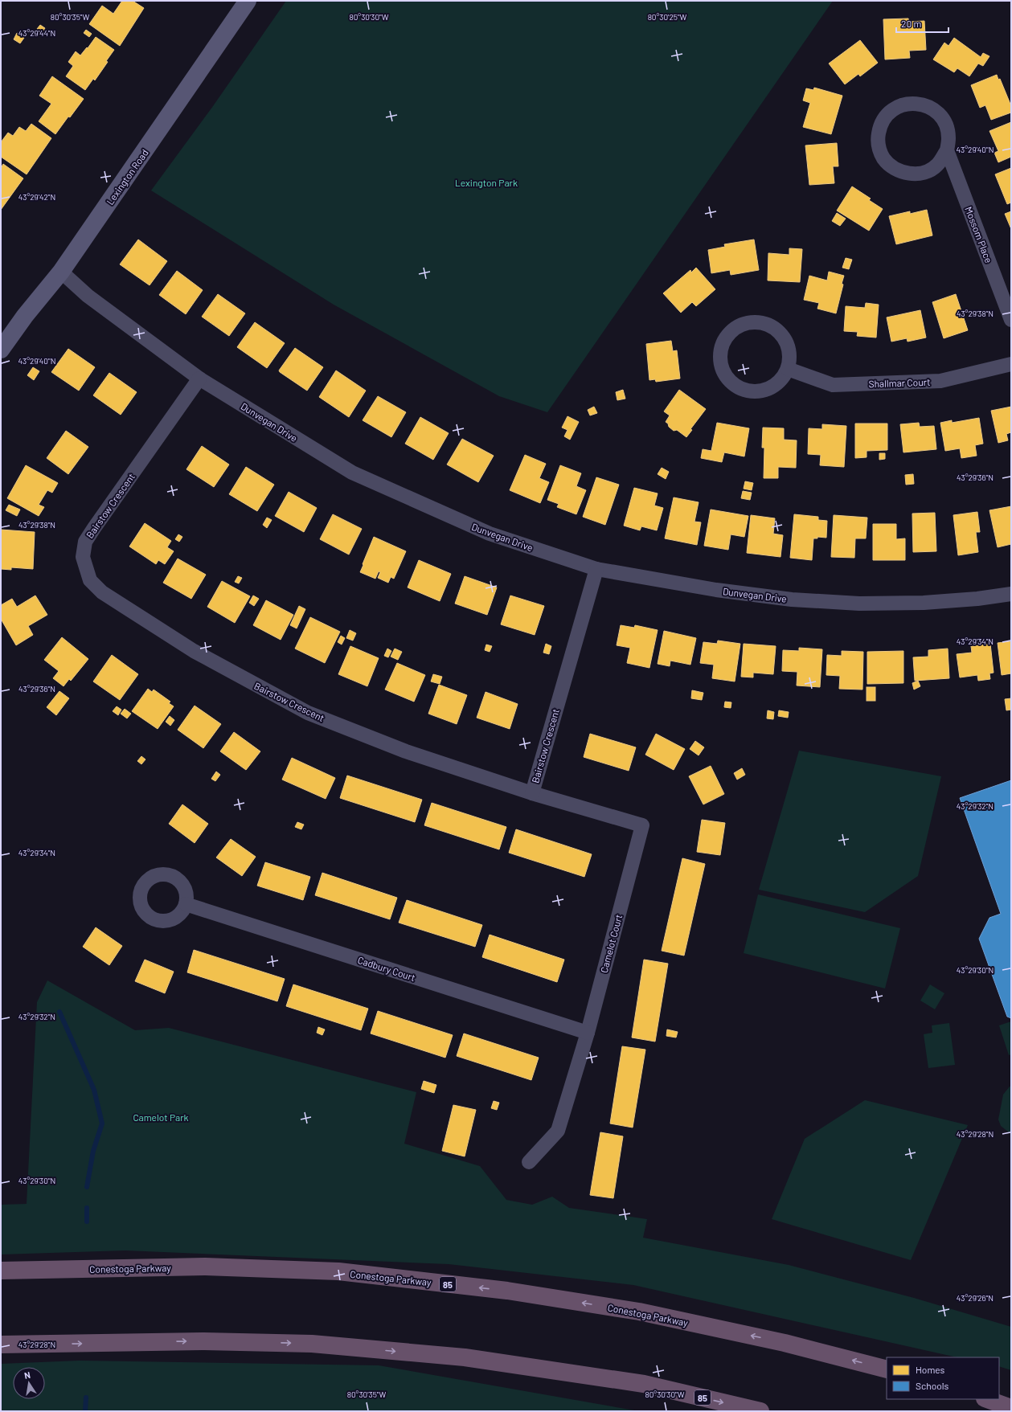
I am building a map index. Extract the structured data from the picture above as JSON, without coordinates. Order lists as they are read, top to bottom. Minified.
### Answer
{"streets":{"highway":["Conestoga Parkway","85"],"main road":["Lexington Road"],"street":["Mossom Place","Shallmar Court","Dunvegan Drive","Bairstow Crescent","Camelot Court","Cadbury Court"]},"crossings":[["Lexington Road","Dunvegan Drive"],["Dunvegan Drive","Bairstow Crescent"],["Bairstow Crescent","Camelot Court"],["Camelot Court","Cadbury Court"]],"parks":["Lexington Park","Camelot Park"],"legend":["Homes","Schools"],"scale_bar":"20 m","north":"top","coordinates":["80°30'35\"W","80°30'30\"W","80°30'25\"W","43°29'44\"N","43°29'40\"N","43°29'42\"N","43°29'38\"N","43°29'36\"N","43°29'34\"N","43°29'32\"N","43°29'30\"N","43°29'28\"N","43°29'26\"N"]}
